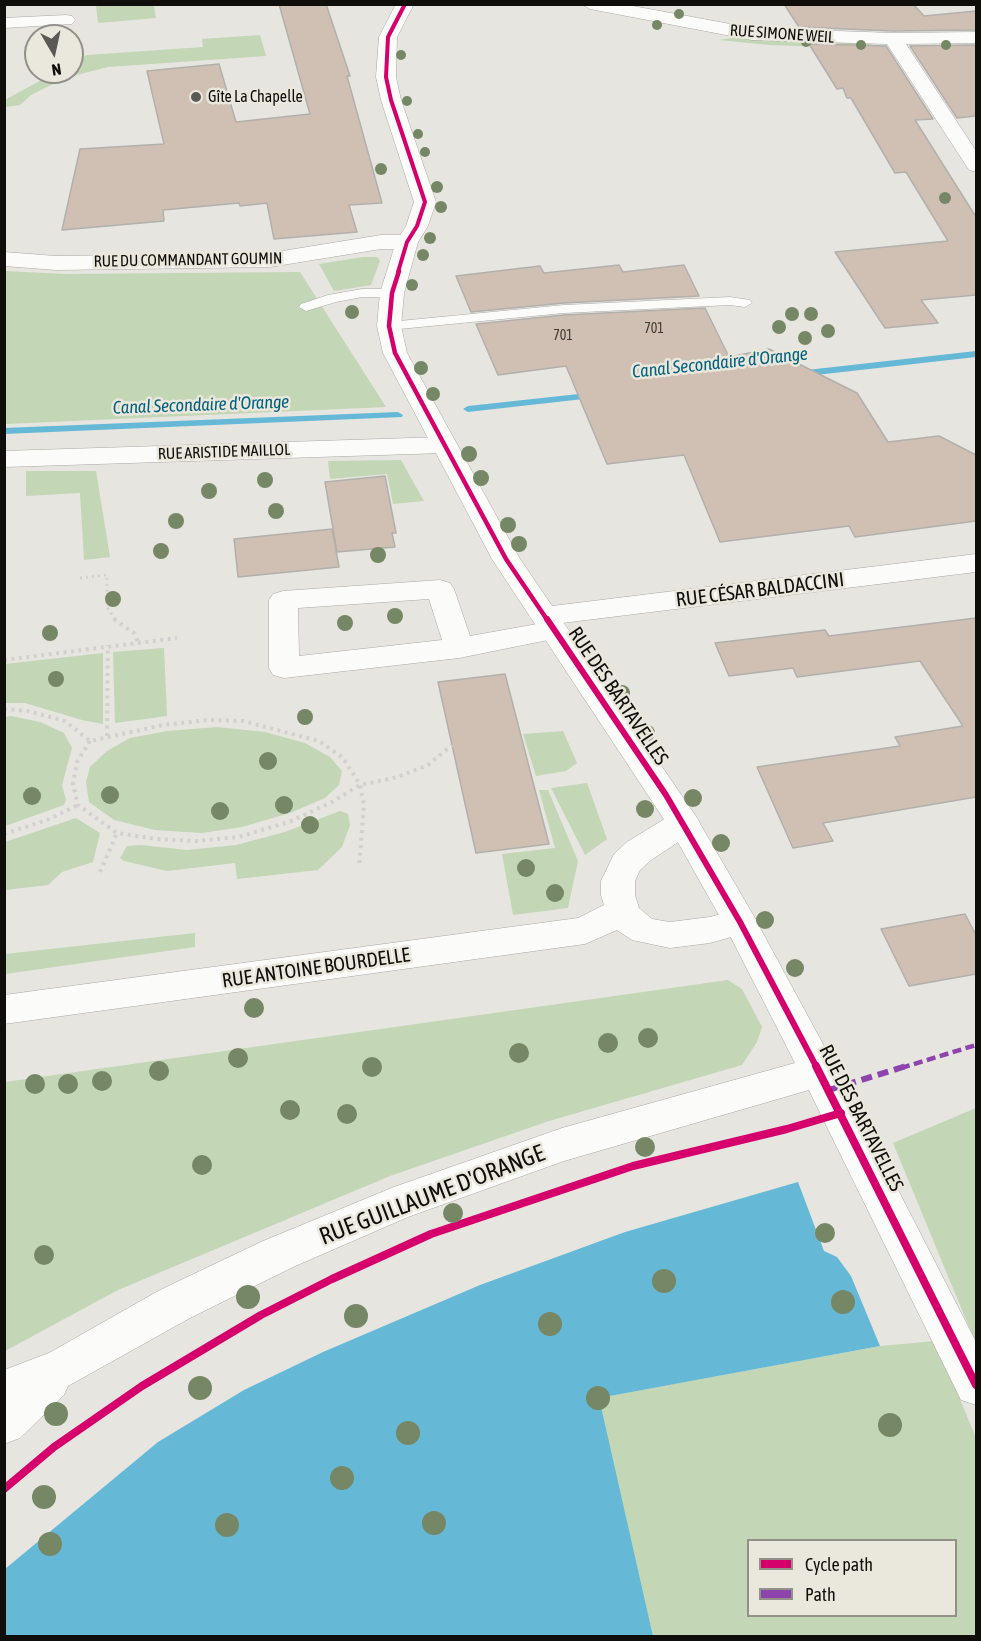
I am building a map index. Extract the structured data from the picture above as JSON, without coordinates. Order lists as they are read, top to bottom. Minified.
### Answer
{"streets":{"street":["RUE SIMONE WEIL","RUE DU COMMANDANT GOUMIN","RUE ARISTIDE MAILLOL","RUE CÉSAR BALDACCINI","RUE DES BARTAVELLES","RUE ANTOINE BOURDELLE","RUE GUILLAUME D'ORANGE"]},"crossings":[["RUE DU COMMANDANT GOUMIN","RUE DES BARTAVELLES"],["RUE ARISTIDE MAILLOL","RUE DES BARTAVELLES"],["RUE CÉSAR BALDACCINI","RUE DES BARTAVELLES"],["RUE DES BARTAVELLES","RUE GUILLAUME D'ORANGE"]],"water":["Canal Secondaire d'Orange"],"places":["Gîte La Chapelle"],"house_numbers":["701","701"],"legend":["Cycle path","Path"],"north":"bottom"}
